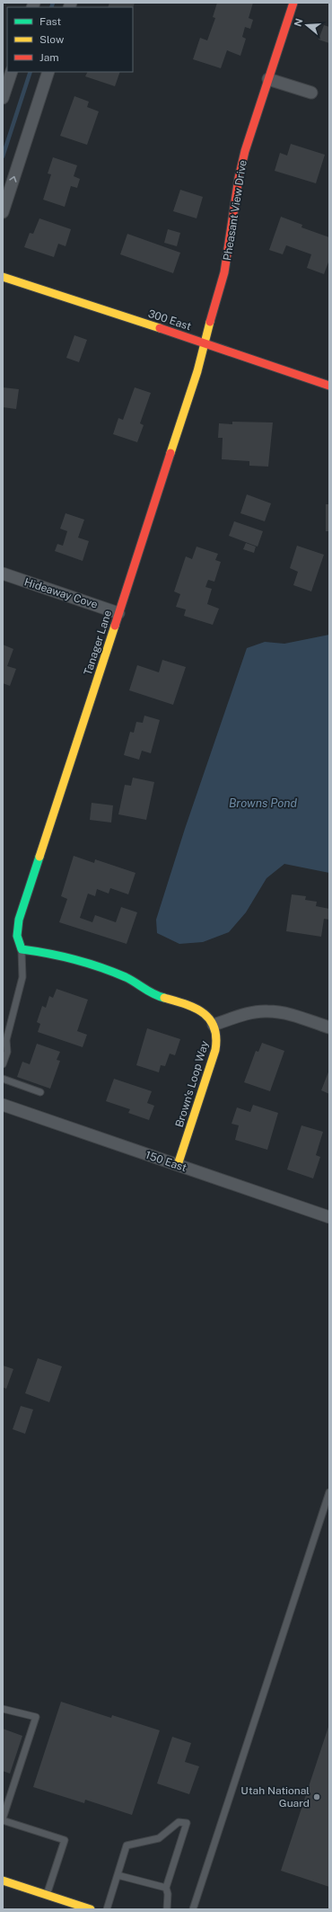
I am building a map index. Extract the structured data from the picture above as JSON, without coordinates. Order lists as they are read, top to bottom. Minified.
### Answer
{"streets":{"street":["Pheasant View Drive","300 East","Hideaway Cove","Tanager Lane","Brown's Loop Way","150 East"]},"crossings":[["Pheasant View Drive","300 East"],["Pheasant View Drive","Tanager Lane"],["300 East","Tanager Lane"],["Hideaway Cove","Tanager Lane"],["Tanager Lane","Brown's Loop Way"],["Brown's Loop Way","150 East"]],"water":["Browns Pond"],"places":["Utah National Guard"],"legend":["Fast","Slow","Jam"],"north":"left"}
